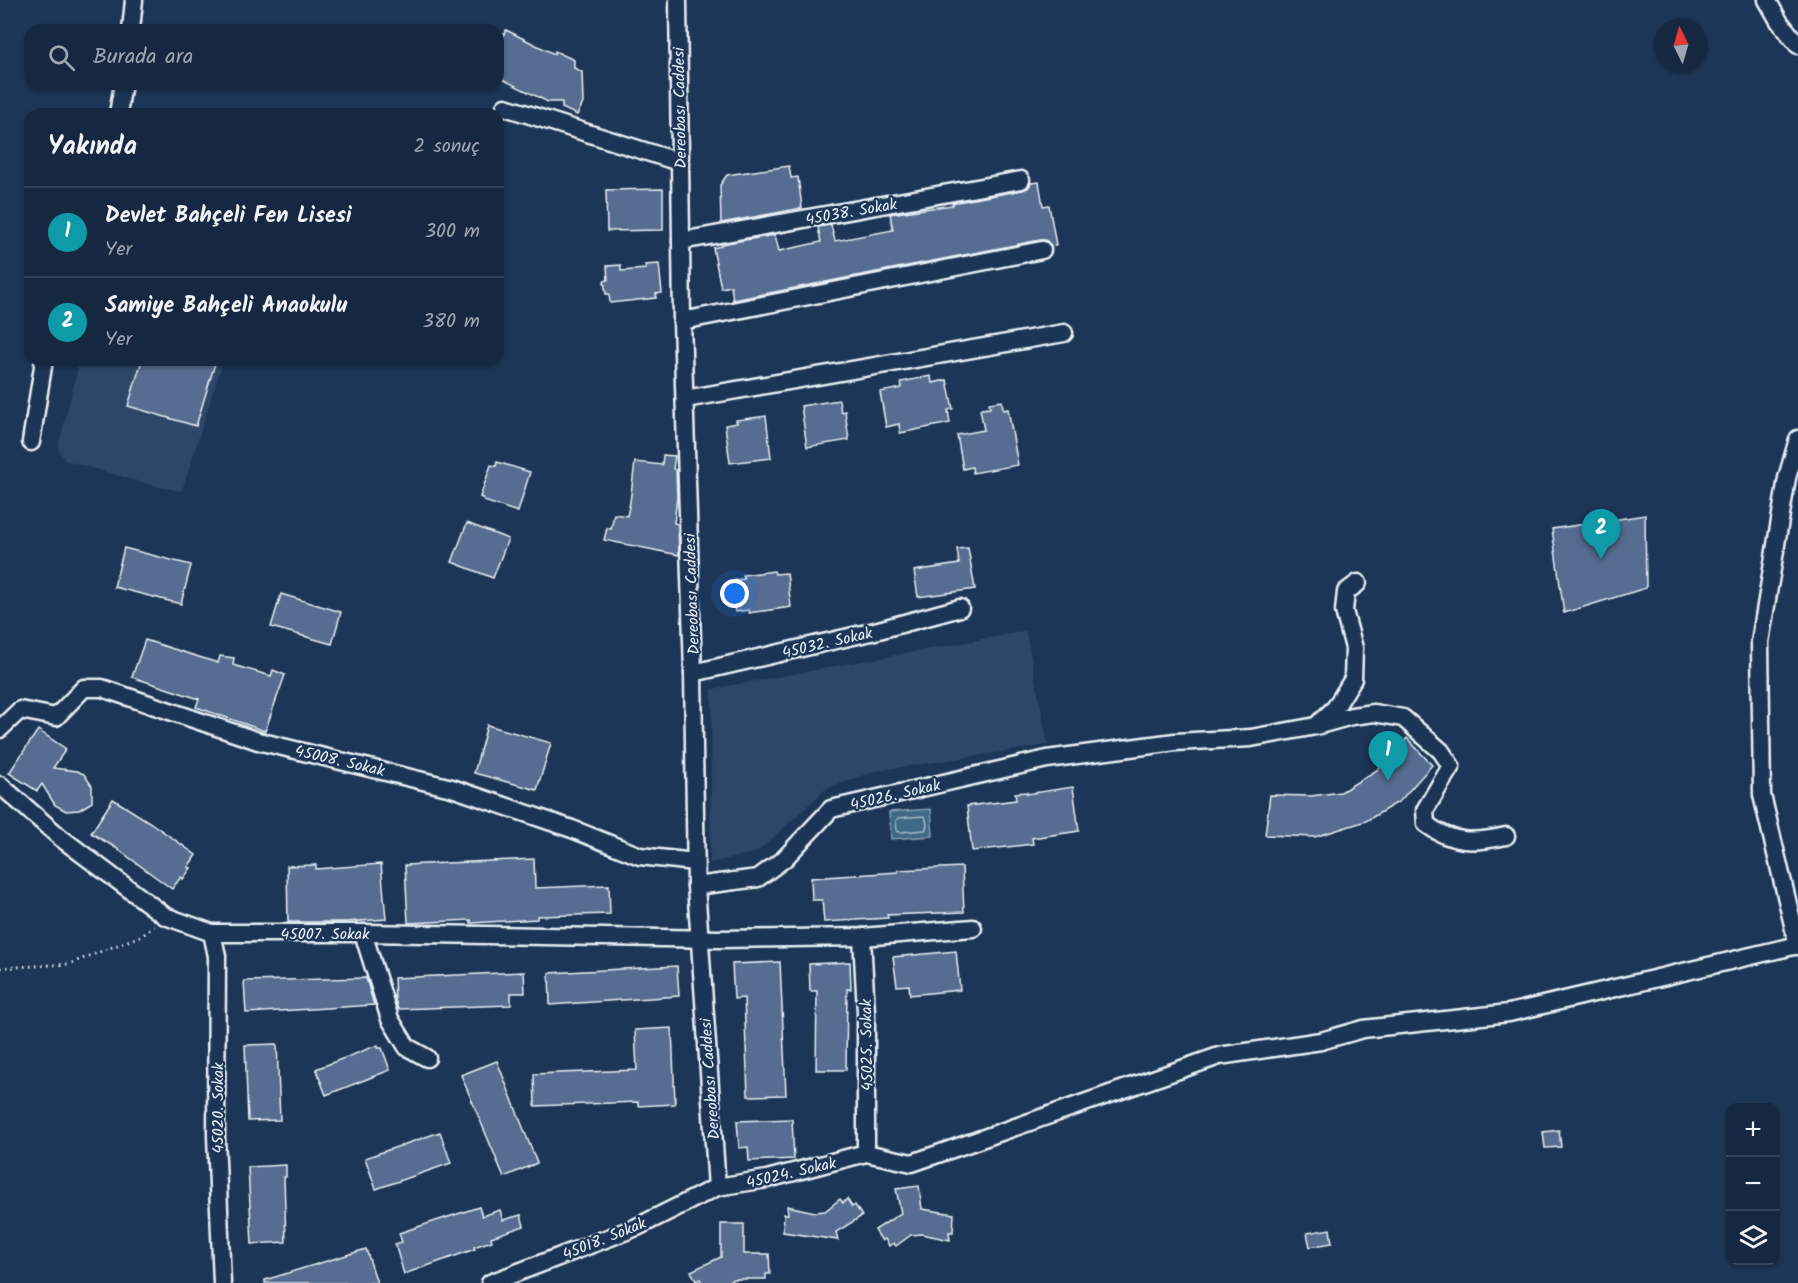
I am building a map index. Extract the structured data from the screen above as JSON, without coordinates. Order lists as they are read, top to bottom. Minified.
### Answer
{"streets":{"street":["Dereobası Caddesi","45038. Sokak","45032. Sokak","45008. Sokak","45026. Sokak","45007. Sokak","45025. Sokak","45020. Sokak","45024. Sokak","45018. Sokak"]},"crossings":[["Dereobası Caddesi","45038. Sokak"],["Dereobası Caddesi","45032. Sokak"],["Dereobası Caddesi","45008. Sokak"],["Dereobası Caddesi","45026. Sokak"],["Dereobası Caddesi","45007. Sokak"],["Dereobası Caddesi","45024. Sokak"],["Dereobası Caddesi","45018. Sokak"],["45007. Sokak","45020. Sokak"],["45025. Sokak","45024. Sokak"],["45024. Sokak","45018. Sokak"]],"north":"top","page":{"search":"Burada ara","heading":["Yakında","2 sonuç"],"list":[{"mark":"1","name":"Devlet Bahçeli Fen Lisesi","note":"Yer","value":"300 m"},{"mark":"2","name":"Samiye Bahçeli Anaokulu","note":"Yer","value":"380 m"}],"pins":["2","1"],"map_buttons":["+","−"]}}
